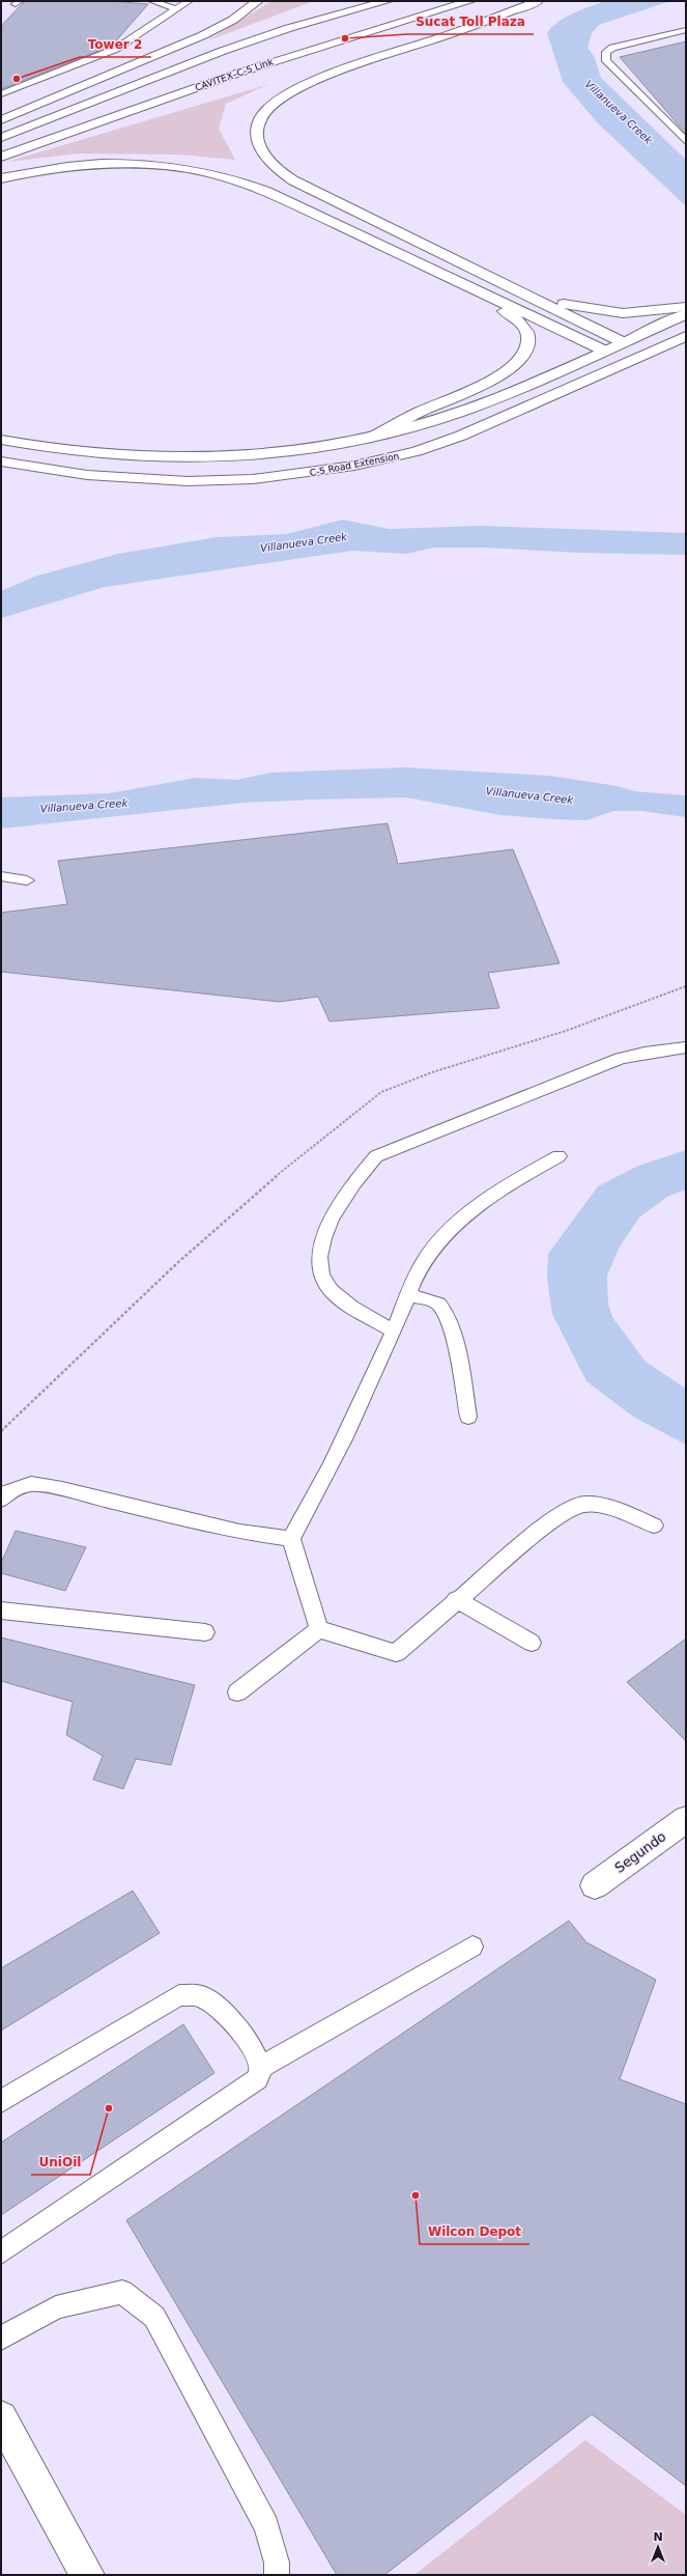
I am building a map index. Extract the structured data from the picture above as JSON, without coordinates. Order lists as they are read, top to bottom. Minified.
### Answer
{"streets":{"main road":["CAVITEX–C-5 Link","C-5 Road Extension","Segundo"]},"water":["Villanueva Creek"],"places":["Sucat Toll Plaza","Tower 2","UniOil","Wilcon Depot"],"north":"top"}
